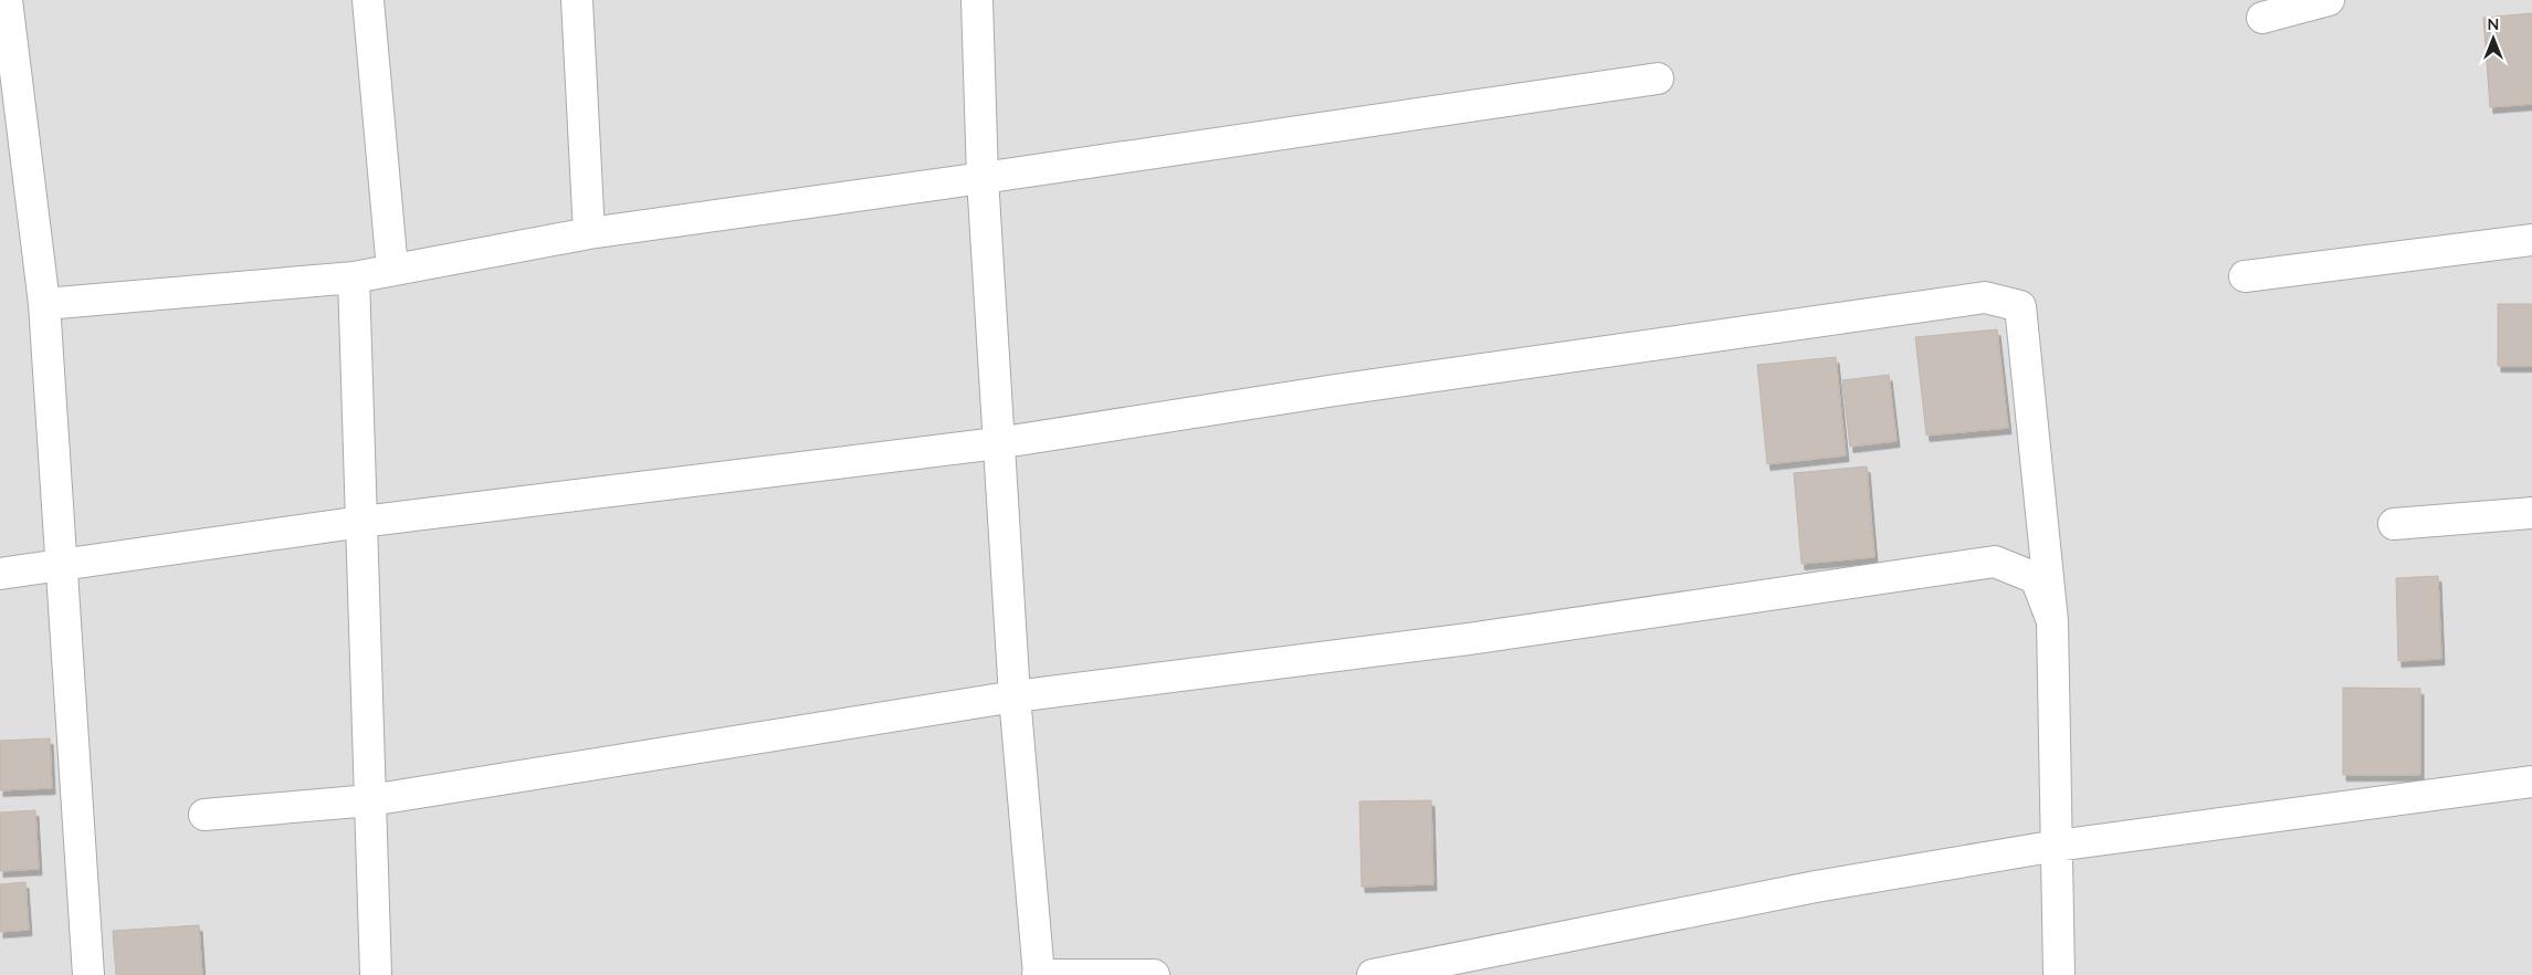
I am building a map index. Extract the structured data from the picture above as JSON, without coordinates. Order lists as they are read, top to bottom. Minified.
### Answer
{"north":"top"}
